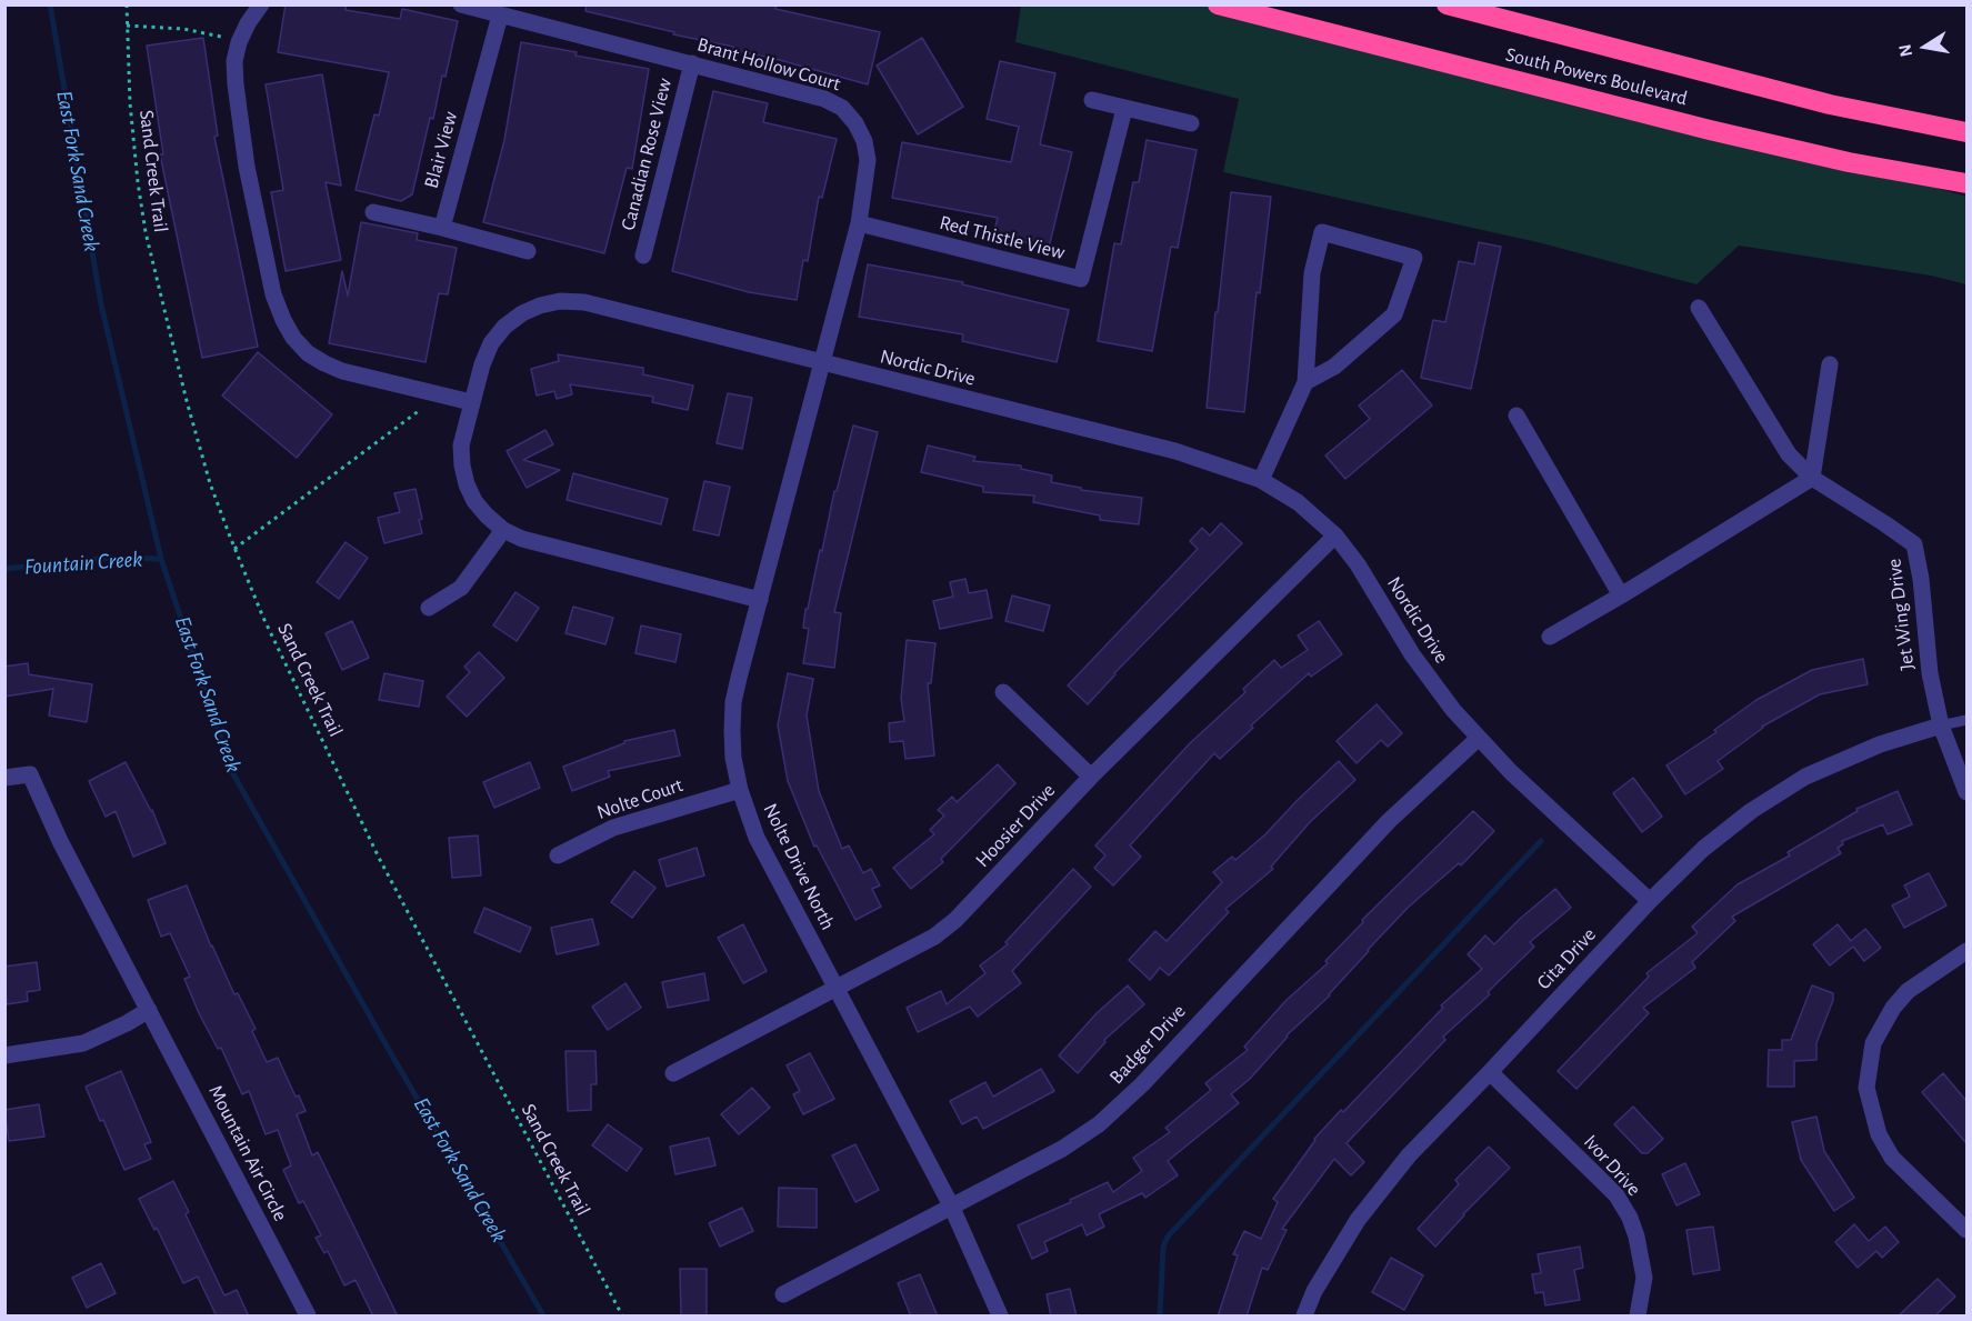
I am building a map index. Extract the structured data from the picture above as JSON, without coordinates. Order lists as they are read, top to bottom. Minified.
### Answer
{"streets":{"highway":["South Powers Boulevard"],"street":["Brant Hollow Court","Blair View","Canadian Rose View","Red Thistle View","Nordic Drive","Jet Wing Drive","Nolte Court","Hoosier Drive","Nolte Drive North","Cita Drive","Badger Drive","Mountain Air Circle","Ivor Drive"],"path":["Sand Creek Trail"]},"crossings":[["Brant Hollow Court","Blair View"],["Brant Hollow Court","Canadian Rose View"],["Brant Hollow Court","Red Thistle View"],["Brant Hollow Court","Nordic Drive"],["Brant Hollow Court","Nolte Drive North"],["Nordic Drive","Hoosier Drive"],["Nordic Drive","Nolte Drive North"],["Nordic Drive","Cita Drive"],["Nordic Drive","Badger Drive"],["Jet Wing Drive","Cita Drive"],["Nolte Court","Nolte Drive North"],["Hoosier Drive","Nolte Drive North"],["Nolte Drive North","Badger Drive"],["Cita Drive","Ivor Drive"]],"water":["East Fork Sand Creek","Fountain Creek"],"north":"left"}
